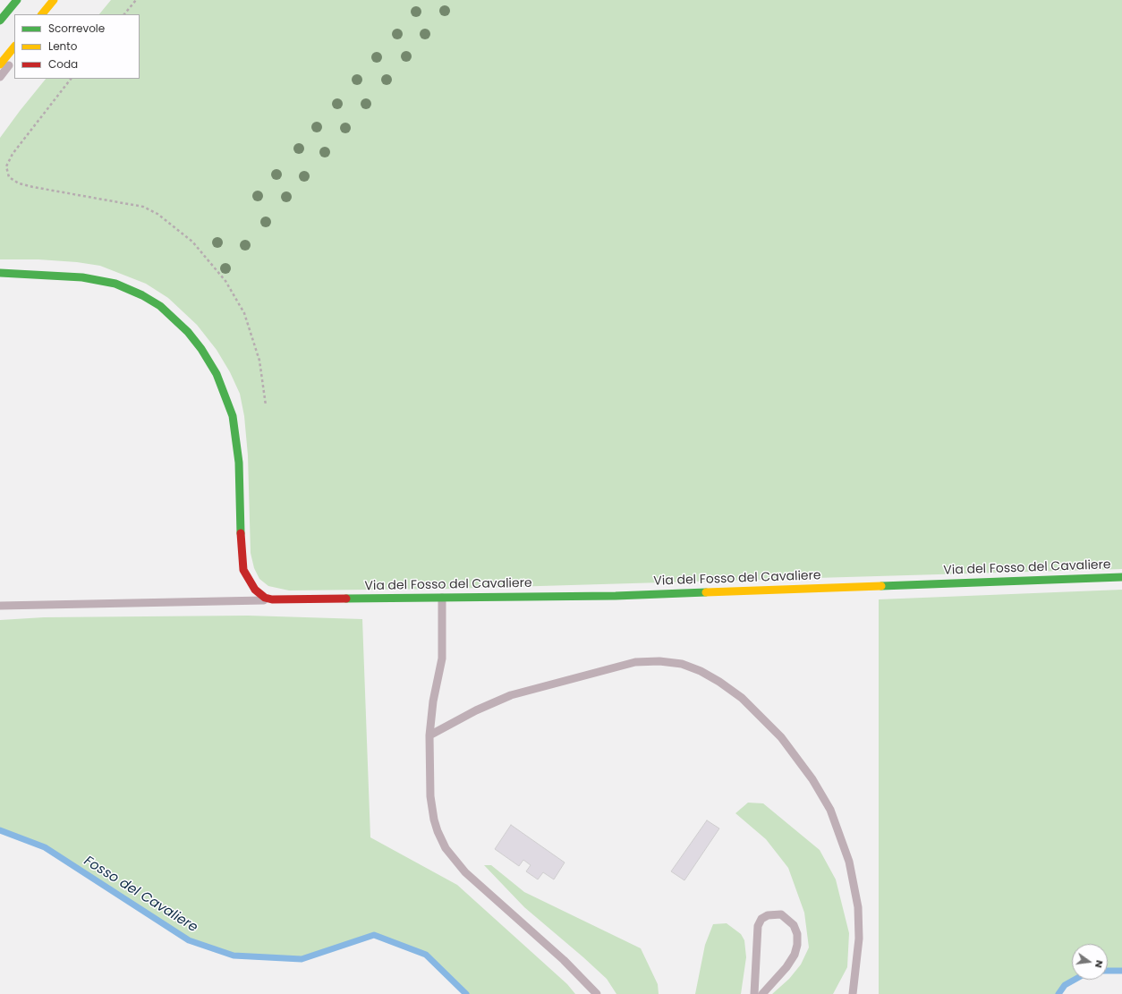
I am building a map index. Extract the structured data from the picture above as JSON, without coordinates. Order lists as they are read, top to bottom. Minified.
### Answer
{"streets":{"main road":["Via del Fosso del Cavaliere"]},"water":["Fosso del Cavaliere"],"legend":["Scorrevole","Lento","Coda"],"north":"right"}
